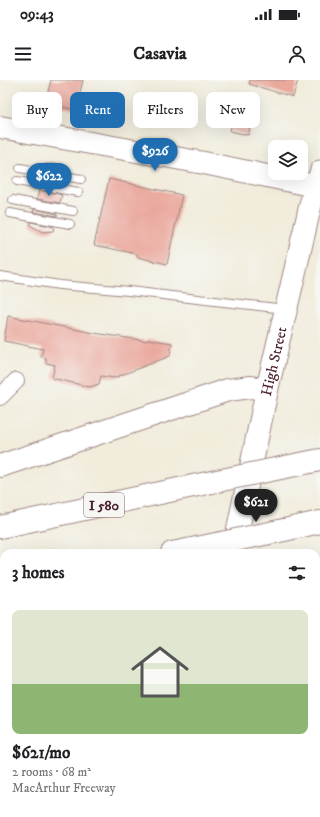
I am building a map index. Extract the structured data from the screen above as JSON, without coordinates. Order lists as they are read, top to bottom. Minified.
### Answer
{"streets":{"main road":["High Street","I 580"]},"page":{"status":"09:43","header":"Casavia","chip":["Buy","Rent","Filters","New"],"price":["$926","$622","$621"],"heading":"3 homes","list":[{"name":"$621/mo","note":"2 rooms · 68 m² · MacArthur Freeway"}]}}
